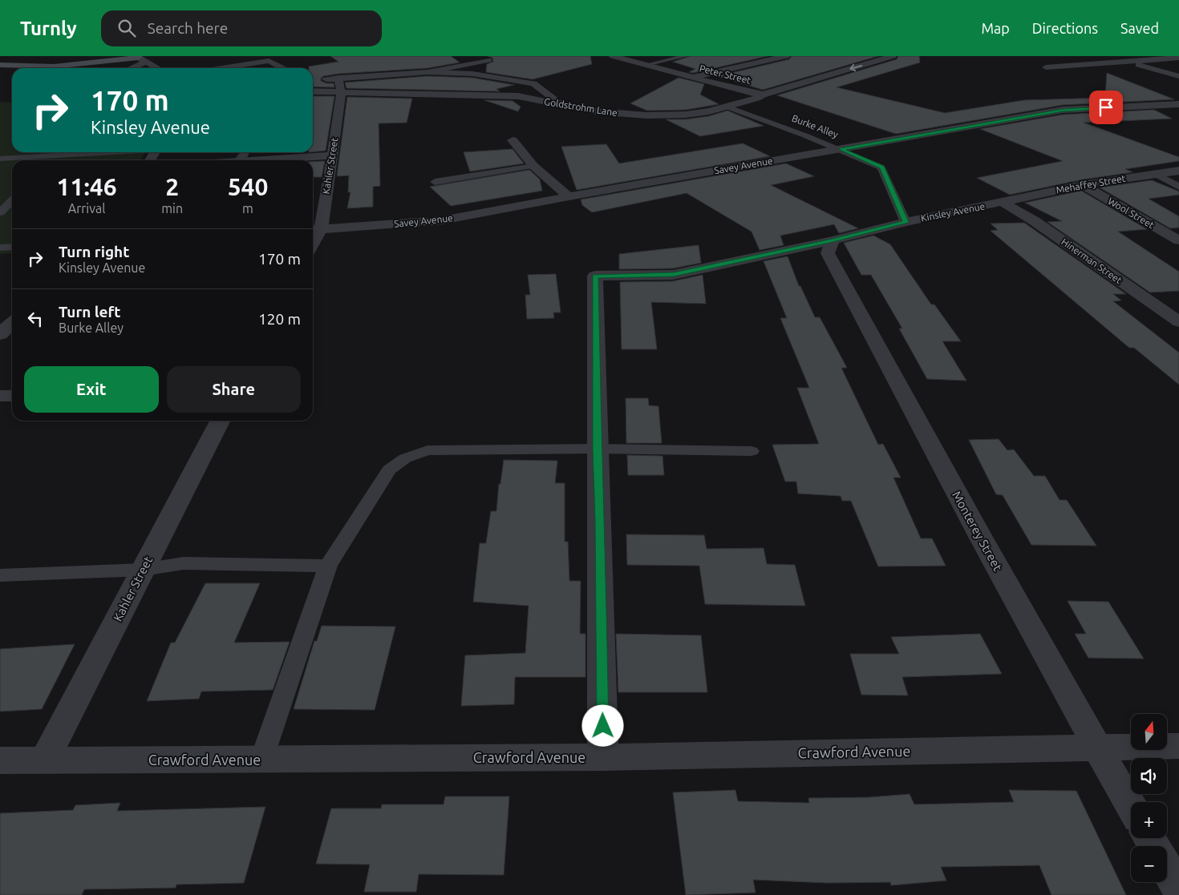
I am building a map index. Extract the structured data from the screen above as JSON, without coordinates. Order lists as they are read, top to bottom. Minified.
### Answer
{"streets":{"street":["Peter Street","Goldstrohm Lane","Kahler Street","Savey Avenue","Mehaffey Street","Kinsley Avenue","Wool Street","Hinerman Street","Monterey Street","Crawford Avenue"],"lane":["Burke Alley"]},"crossings":[["Peter Street","Goldstrohm Lane"],["Goldstrohm Lane","Burke Alley"],["Goldstrohm Lane","Kahler Street"],["Burke Alley","Savey Avenue"],["Burke Alley","Kinsley Avenue"],["Kahler Street","Savey Avenue"],["Kahler Street","Crawford Avenue"],["Mehaffey Street","Kinsley Avenue"],["Mehaffey Street","Wool Street"],["Mehaffey Street","Hinerman Street"],["Kinsley Avenue","Hinerman Street"],["Kinsley Avenue","Monterey Street"],["Monterey Street","Crawford Avenue"]],"north":"top","page":{"header":"Turnly","search":"Search here","nav":["Map","Directions","Saved"],"turn":["170 m","Kinsley Avenue"],"eta":["11:46","Arrival","2","min","540","m"],"list":[{"name":"Turn right","note":"Kinsley Avenue","value":"170 m"},{"name":"Turn left","note":"Burke Alley","value":"120 m"}],"buttons":["Exit","Share"],"map_buttons":["+","−"]}}
